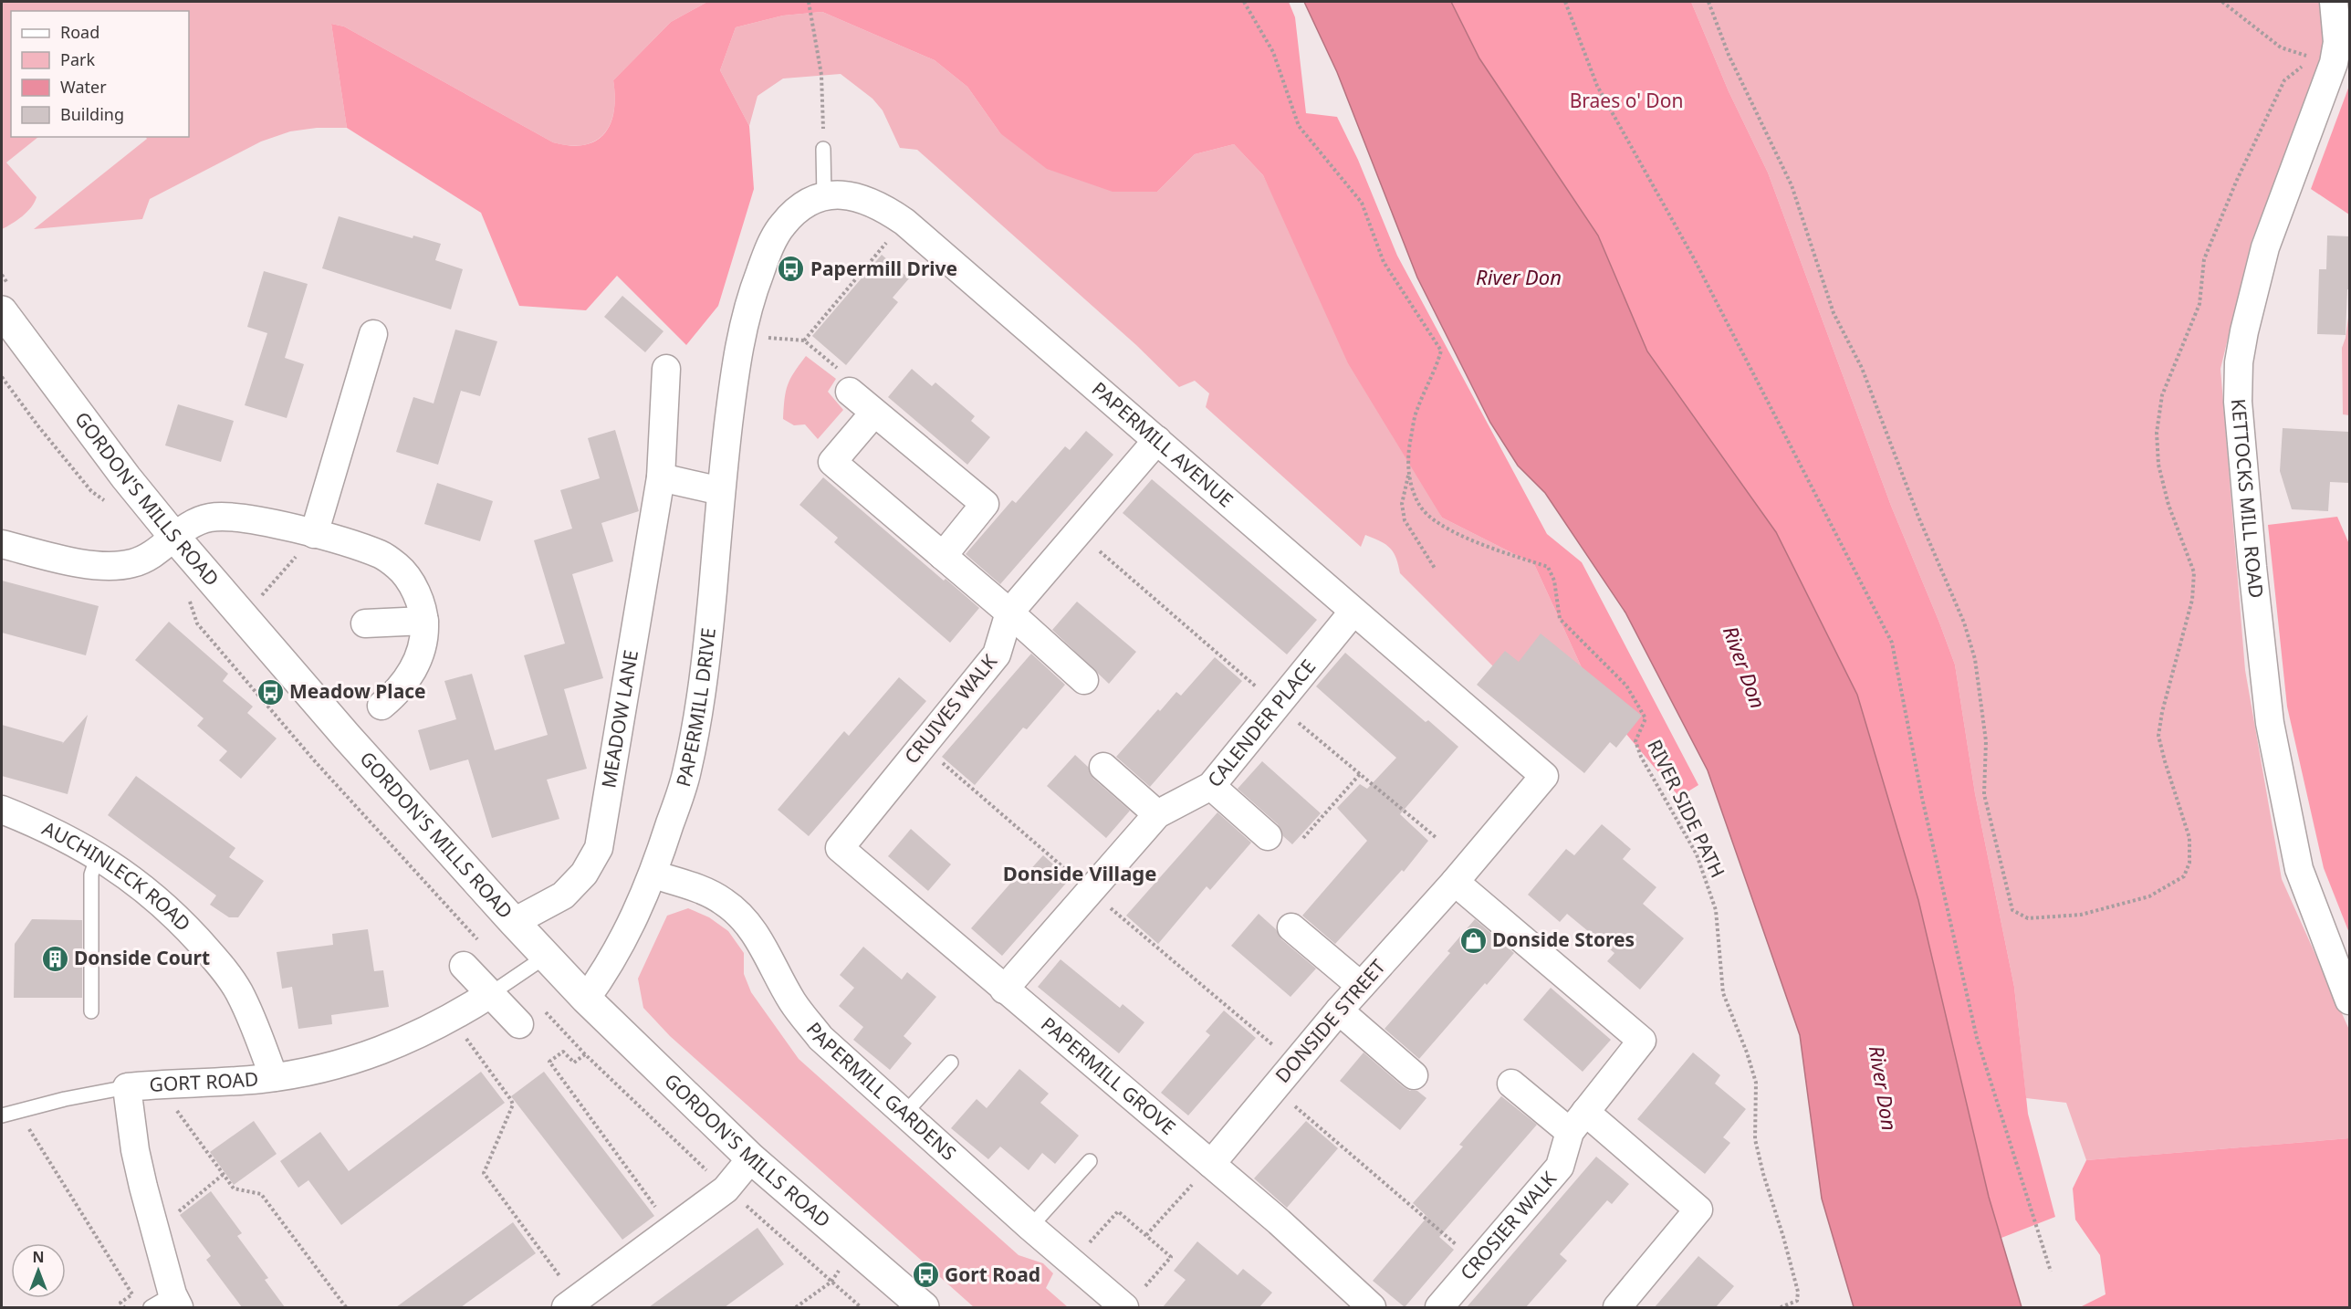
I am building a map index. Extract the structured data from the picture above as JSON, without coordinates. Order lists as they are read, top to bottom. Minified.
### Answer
{"streets":{"main road":["GORDON'S MILLS ROAD"],"street":["PAPERMILL AVENUE","KETTOCKS MILL ROAD","PAPERMILL DRIVE","CRUIVES WALK","MEADOW LANE","CALENDER PLACE","AUCHINLECK ROAD","DONSIDE STREET","PAPERMILL GROVE","GORT ROAD","PAPERMILL GARDENS","CROSIER WALK"],"path":["RIVER SIDE PATH"]},"crossings":[["PAPERMILL AVENUE","PAPERMILL DRIVE"],["PAPERMILL AVENUE","CRUIVES WALK"],["PAPERMILL AVENUE","CALENDER PLACE"],["PAPERMILL AVENUE","DONSIDE STREET"],["GORDON'S MILLS ROAD","PAPERMILL DRIVE"],["GORDON'S MILLS ROAD","MEADOW LANE"],["PAPERMILL DRIVE","PAPERMILL GARDENS"],["CRUIVES WALK","PAPERMILL GROVE"],["CALENDER PLACE","PAPERMILL GROVE"],["AUCHINLECK ROAD","GORT ROAD"],["DONSIDE STREET","PAPERMILL GROVE"]],"districts":["Donside Village"],"water":["River Don"],"parks":["Braes o' Don"],"places":{"bus stop":["Papermill Drive","Meadow Place","Gort Road"],"shop":["Donside Stores"],"building":["Donside Court"]},"legend":["Road","Park","Water","Building"],"north":"top"}
